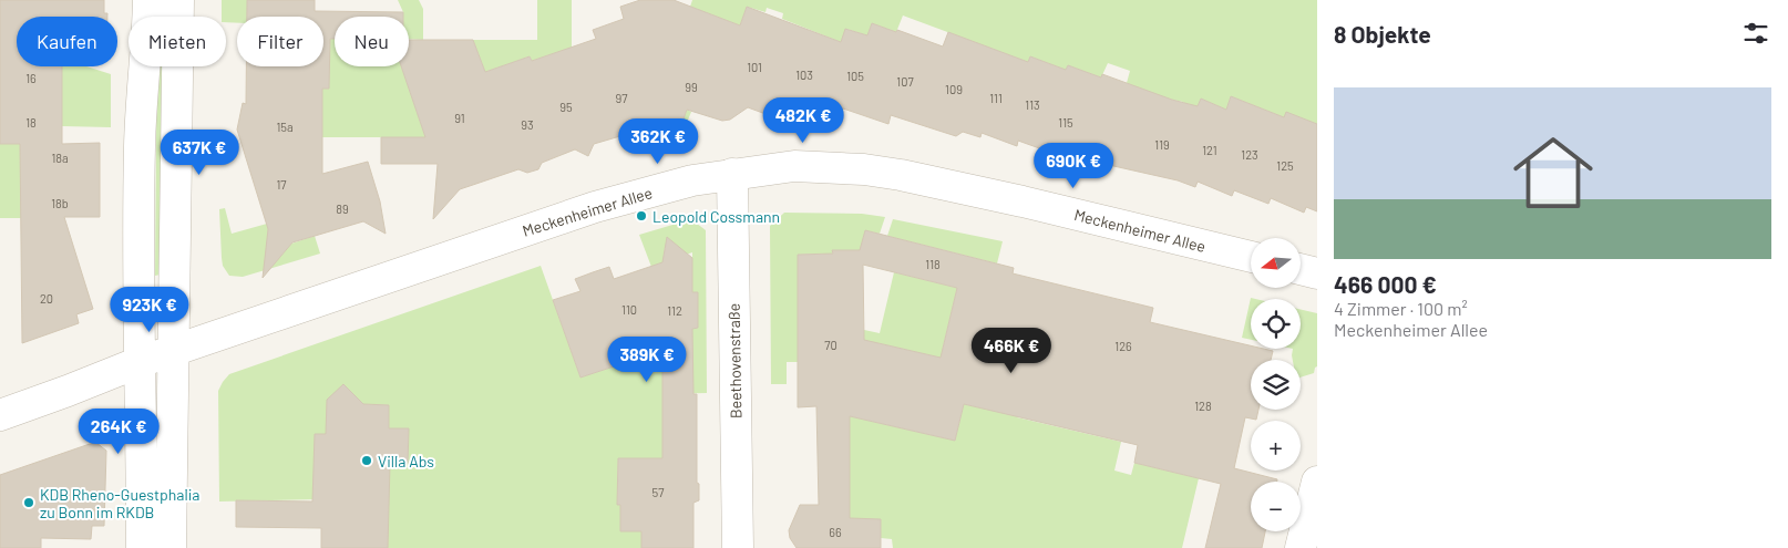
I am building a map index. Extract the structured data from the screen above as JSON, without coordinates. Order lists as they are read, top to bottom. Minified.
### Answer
{"streets":{"street":["Meckenheimer Allee","Beethovenstraße"]},"crossings":[["Meckenheimer Allee","Beethovenstraße"]],"places":["Leopold Cossmann","Villa Abs","KDB Rheno-Guestphalia zu Bonn im RKDB"],"house_numbers":["101","103","105","16","107","99","109","97","111","113","95","91","18","115","93","15a","119","121","123","18a","125","17","18b","89","118","20","110","112","70","126","128","57","66"],"north":"left","page":{"heading":"8 Objekte","chip":["Kaufen","Mieten","Filter","Neu"],"list":[{"name":"466 000 €","note":"4 Zimmer · 100 m² · Meckenheimer Allee"}],"price":["482K €","362K €","637K €","690K €","923K €","466K €","389K €","264K €"],"map_buttons":["+","−"]}}
